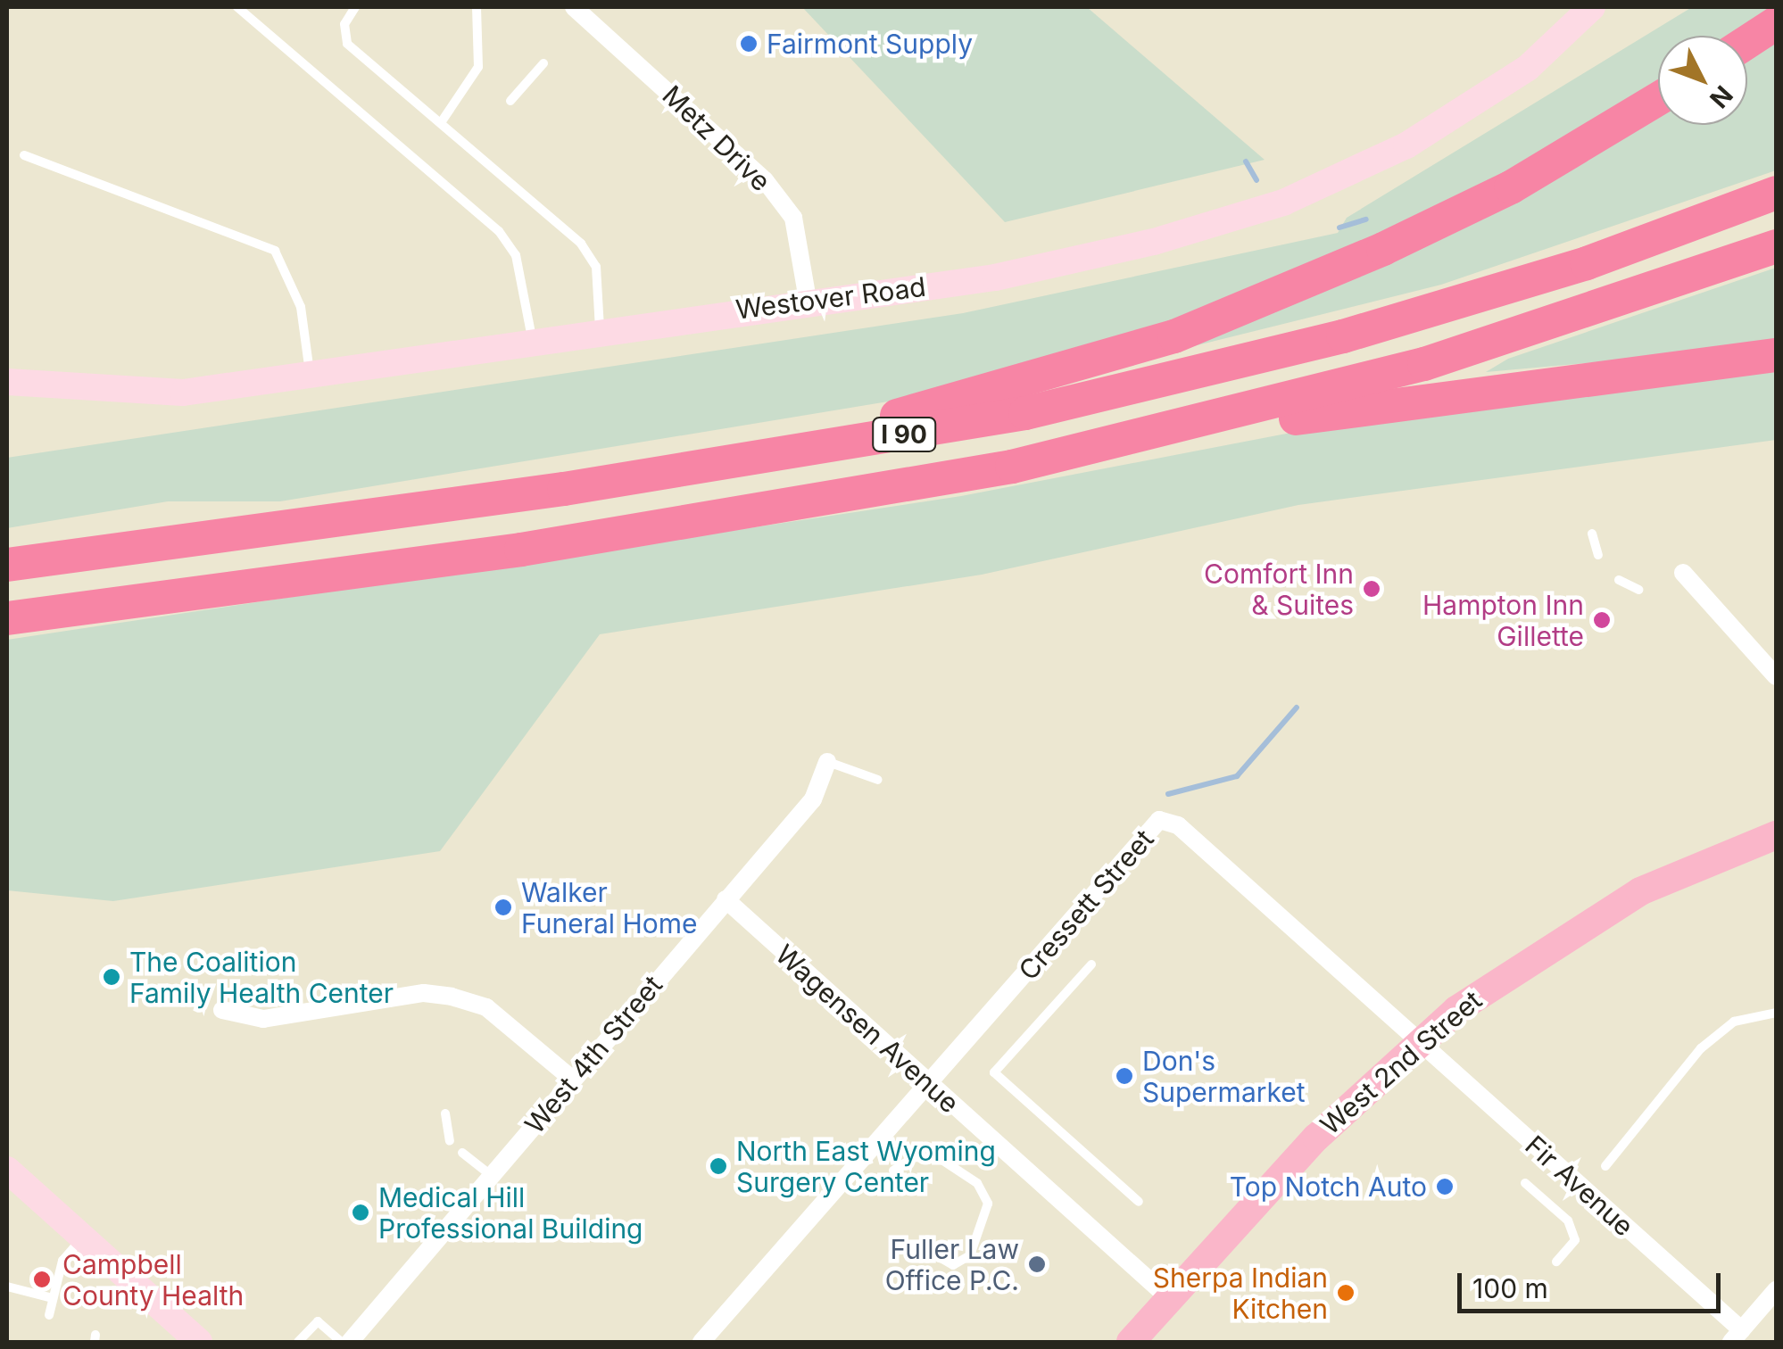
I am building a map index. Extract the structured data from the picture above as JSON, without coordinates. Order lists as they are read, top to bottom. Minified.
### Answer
{"streets":{"highway":["I 90"],"main road":["West 2nd Street"],"street":["Metz Drive","Westover Road","Cressett Street","Wagensen Avenue","West 4th Street","Fir Avenue"]},"crossings":[["Metz Drive","Westover Road"],["Cressett Street","Wagensen Avenue"],["Cressett Street","West 2nd Street"],["Cressett Street","Fir Avenue"],["Wagensen Avenue","West 4th Street"],["Wagensen Avenue","West 2nd Street"],["West 2nd Street","Fir Avenue"]],"places":["Fairmont Supply","Comfort Inn & Suites","Hampton Inn Gillette","Walker Funeral Home","The Coalition Family Health Center","Don's Supermarket","North East Wyoming Surgery Center","Top Notch Auto","Medical Hill Professional Building","Fuller Law Office P.C.","Campbell County Health","Sherpa Indian Kitchen"],"scale_bar":"100 m","north":"bottom right"}
